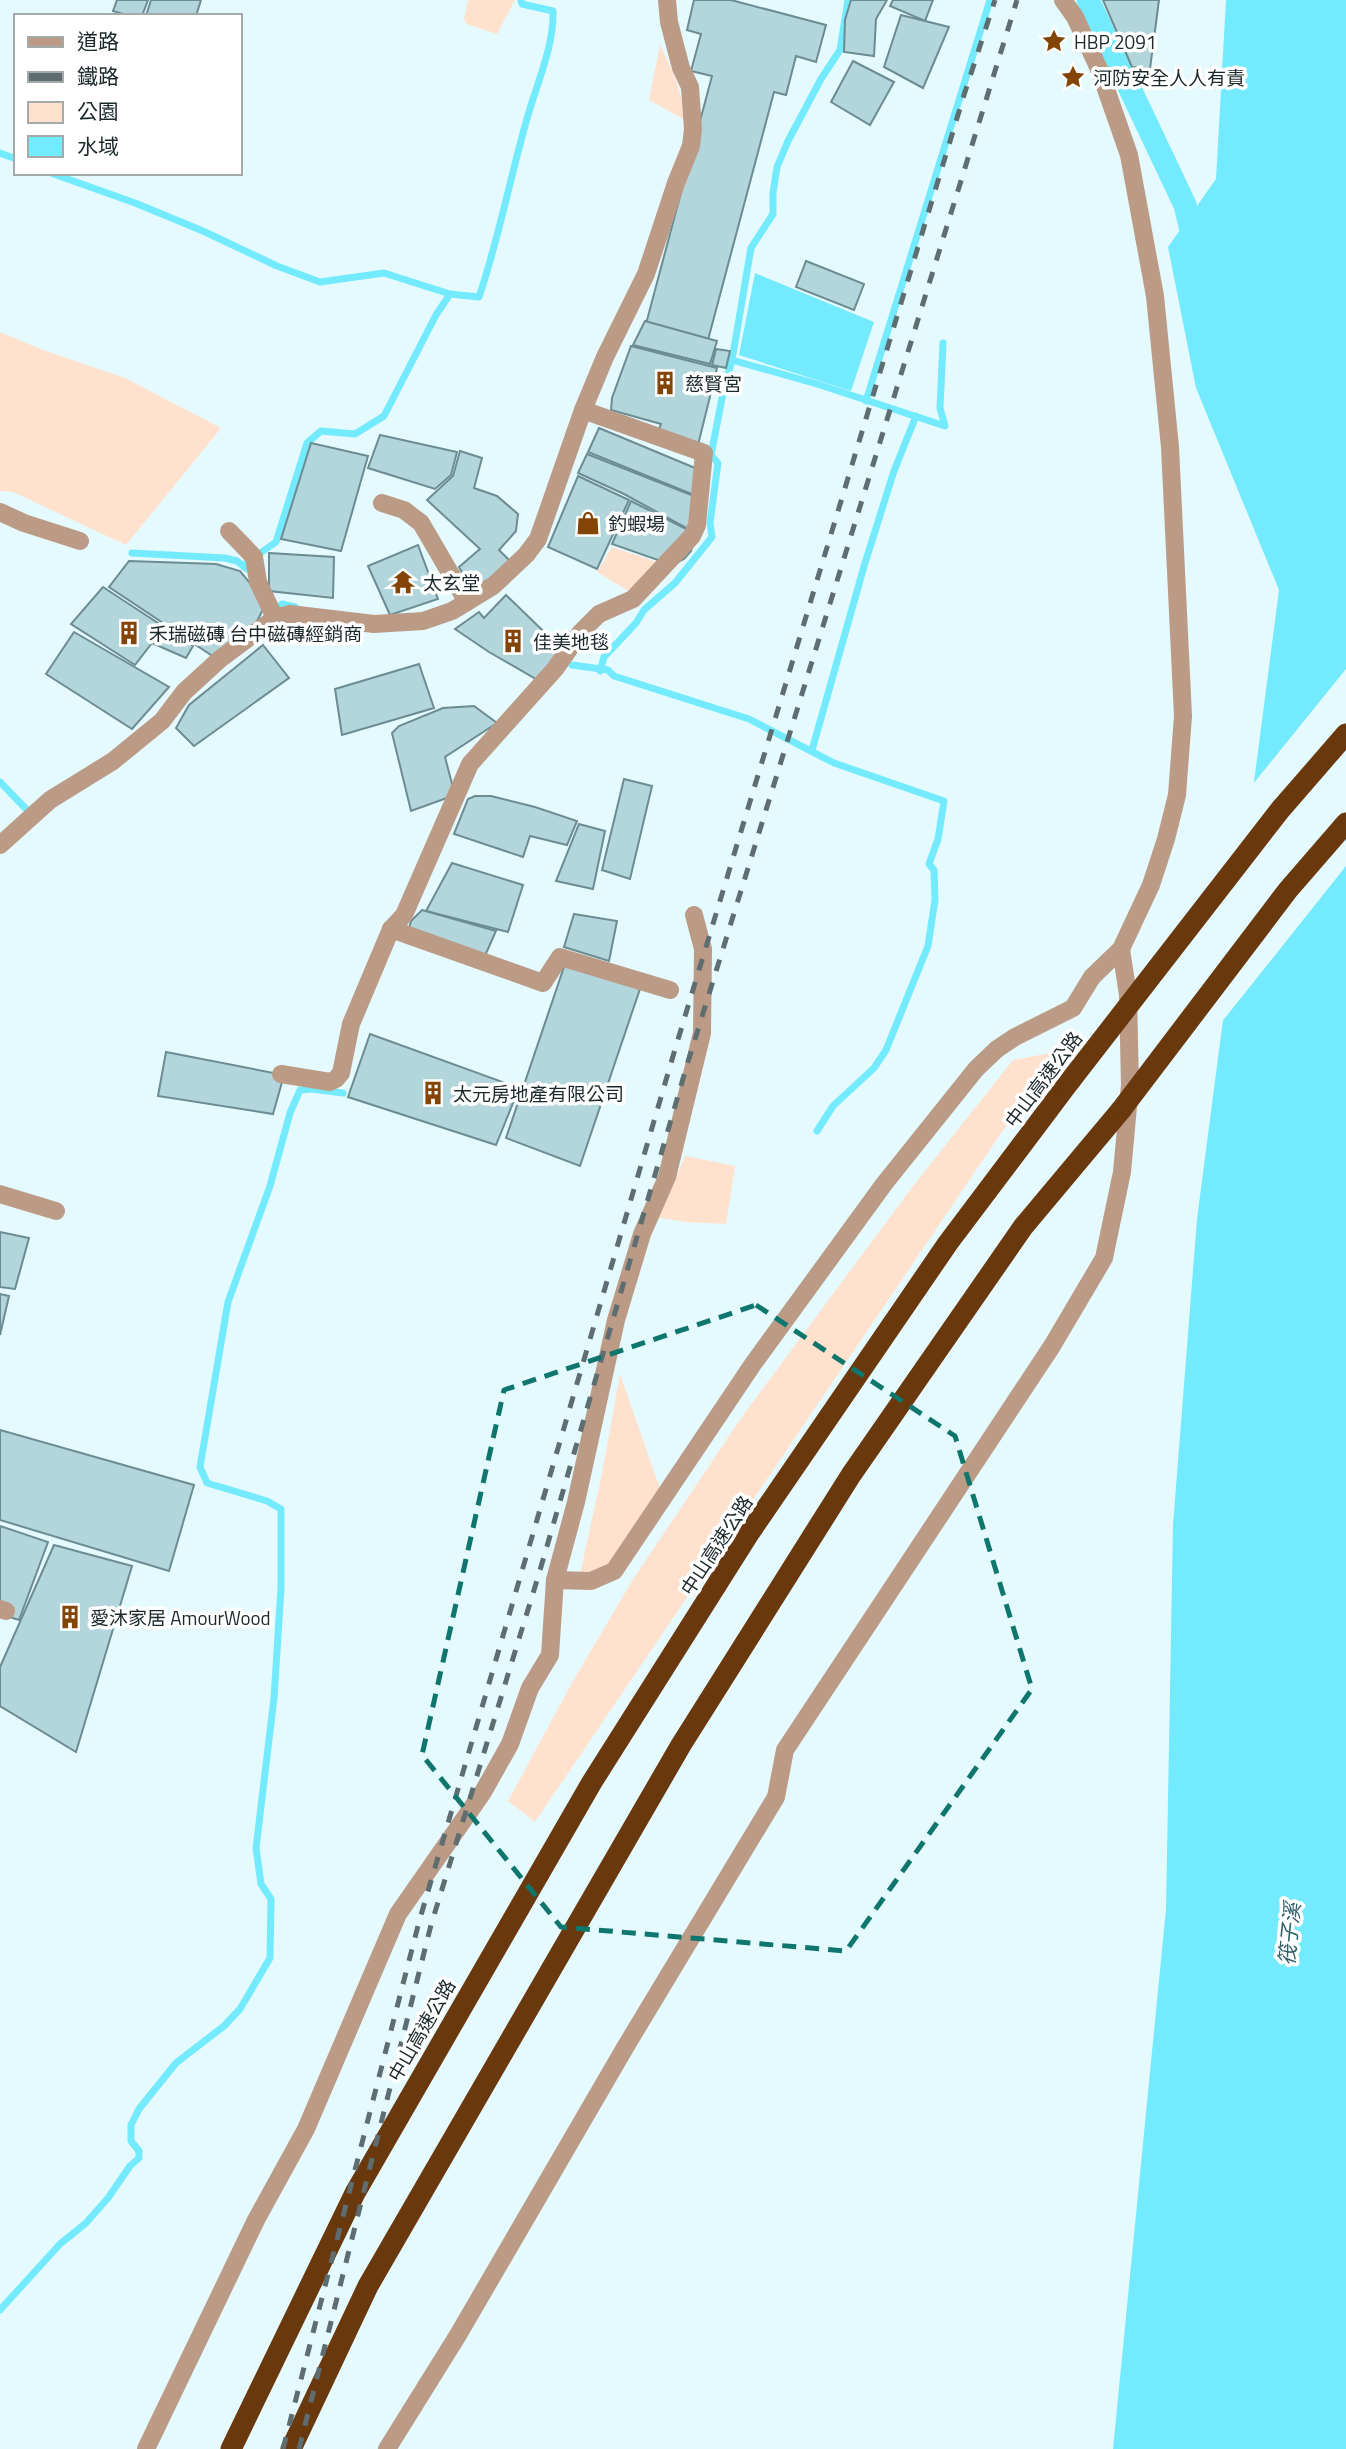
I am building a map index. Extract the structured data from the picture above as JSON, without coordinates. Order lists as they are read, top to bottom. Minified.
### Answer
{"streets":{"highway":["中山高速公路"]},"water":["筏子溪"],"places":{"place":["HBP 2091","河防安全人人有責"],"building":["慈賢宮","禾瑞磁磚 台中磁磚經銷商","佳美地毯","太元房地產有限公司","愛沐家居 AmourWood"],"shop":["釣蝦場"],"temple":["太玄堂"]},"legend":["道路","鐵路","公園","水域"]}
